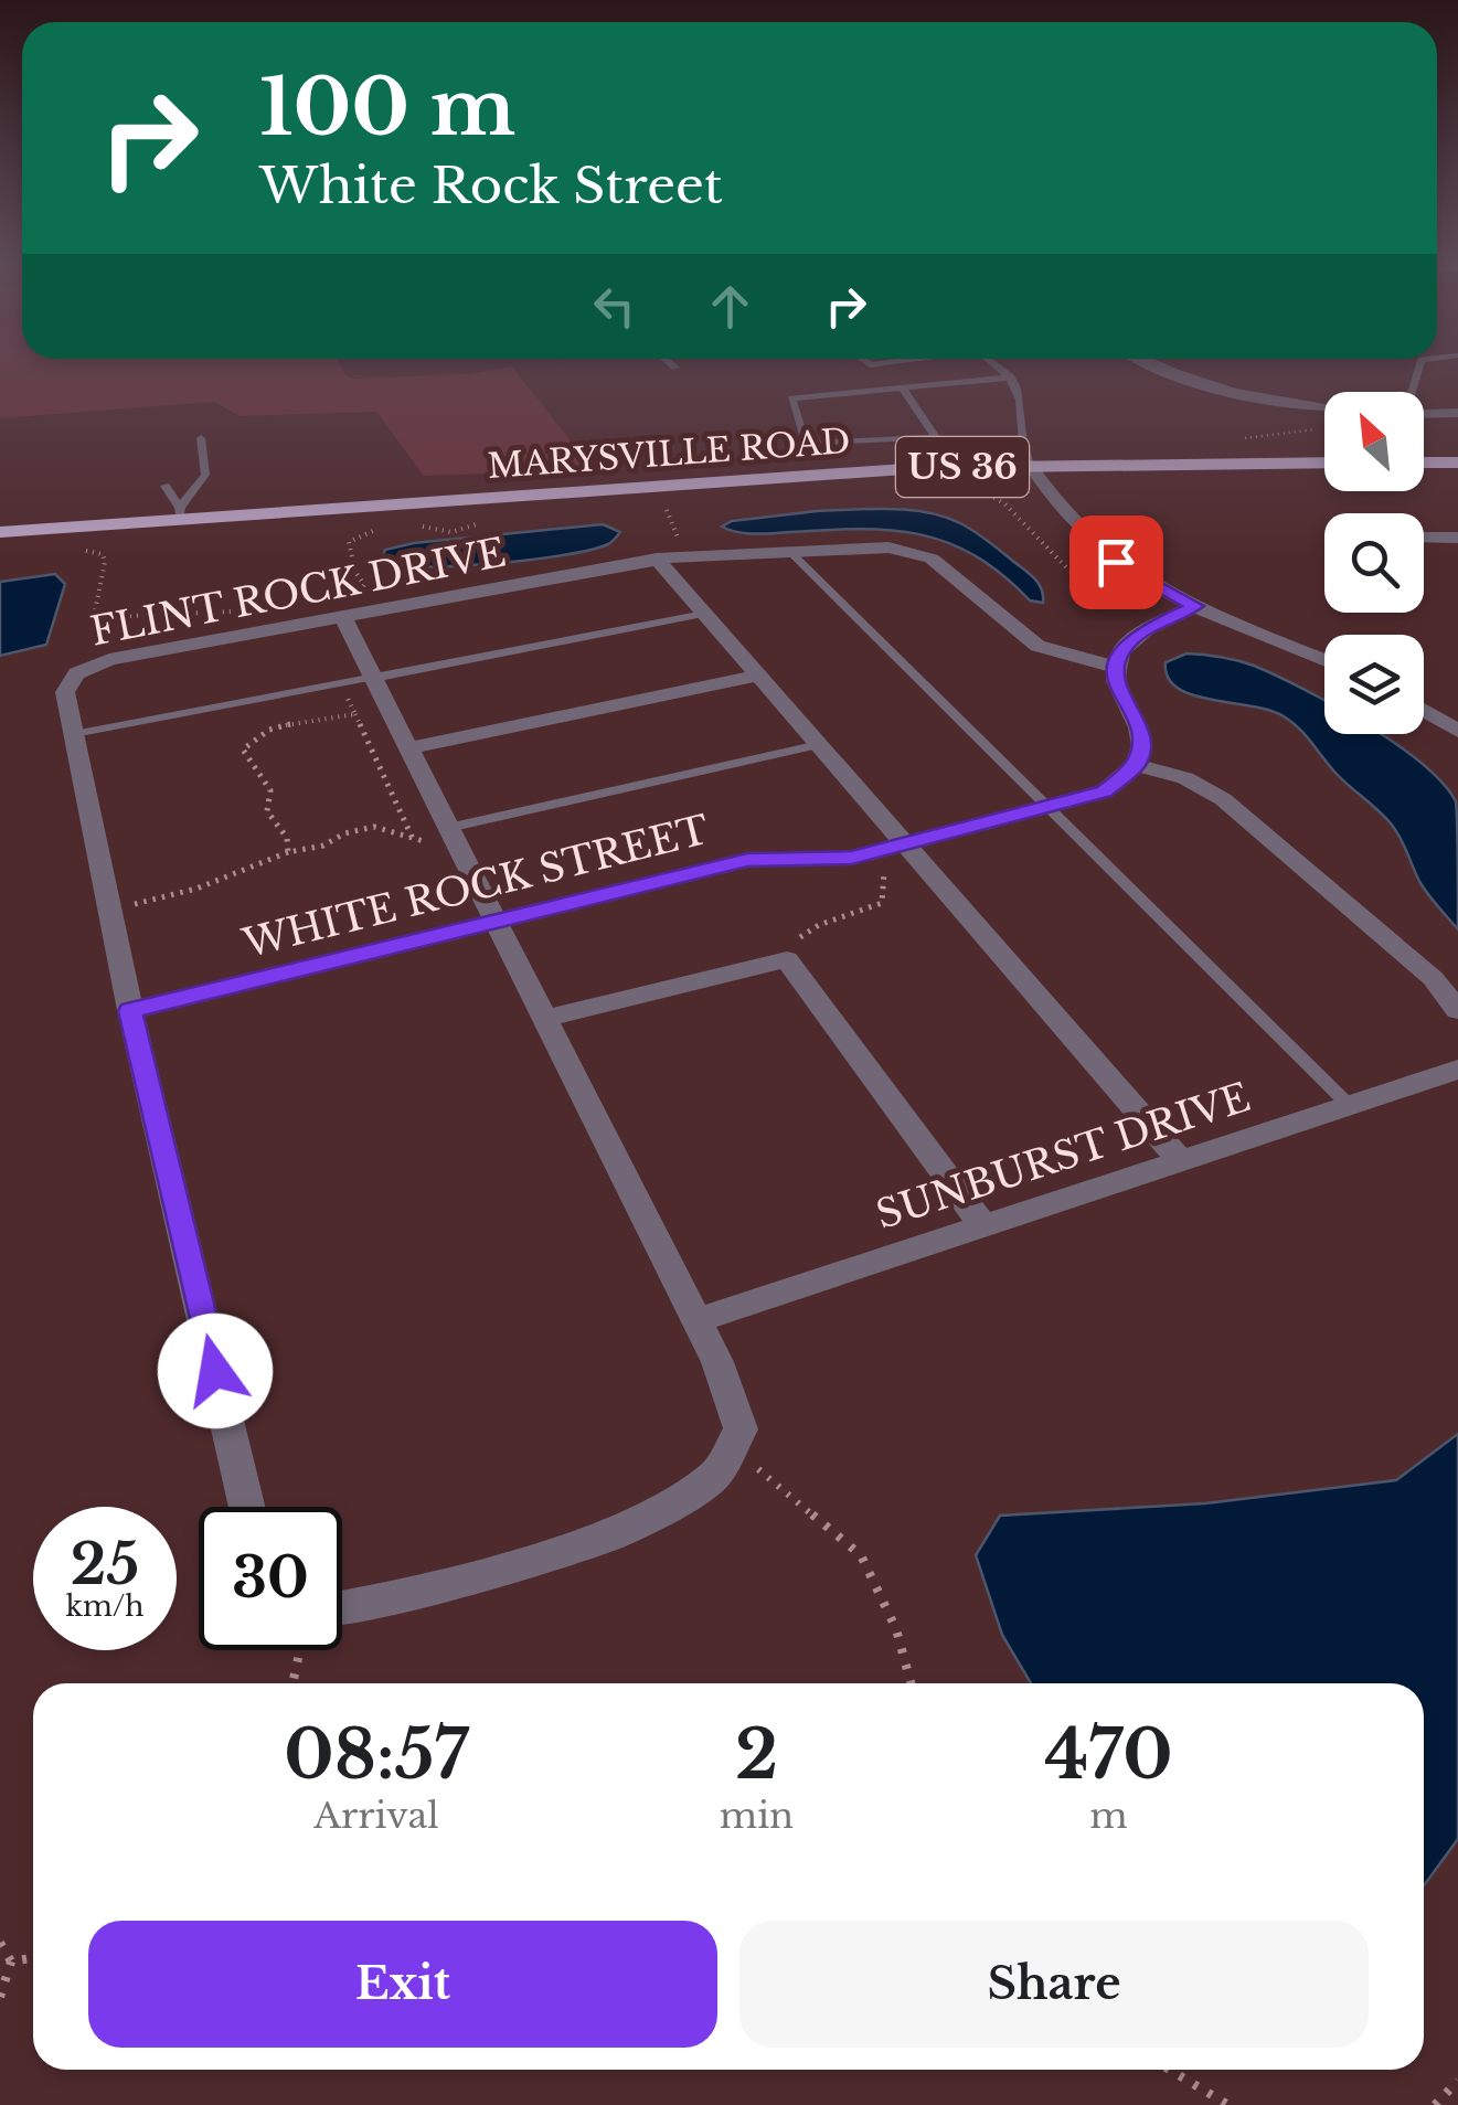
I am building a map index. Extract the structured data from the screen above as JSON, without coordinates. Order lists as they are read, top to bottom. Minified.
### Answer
{"streets":{"highway":["MARYSVILLE ROAD","US 36"],"street":["FLINT ROCK DRIVE","WHITE ROCK STREET","SUNBURST DRIVE"]},"crossings":[["FLINT ROCK DRIVE","WHITE ROCK STREET"]],"north":"top left","page":{"turn":["100 m","White Rock Street"],"speed":"25 km/h","limit":"30","eta":["08:57","Arrival","2","min","470","m"],"buttons":["Exit","Share"]}}
